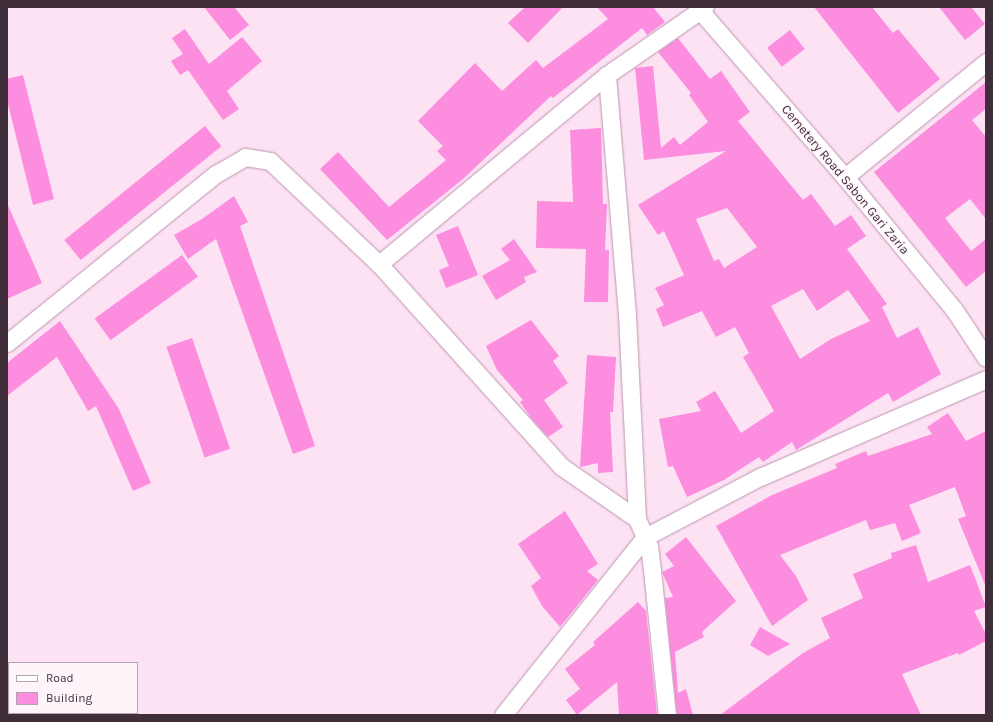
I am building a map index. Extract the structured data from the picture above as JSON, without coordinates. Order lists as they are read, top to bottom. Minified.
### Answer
{"streets":{"street":["Cemetery Road Sabon Gari Zaria"]},"legend":["Road","Building"]}
